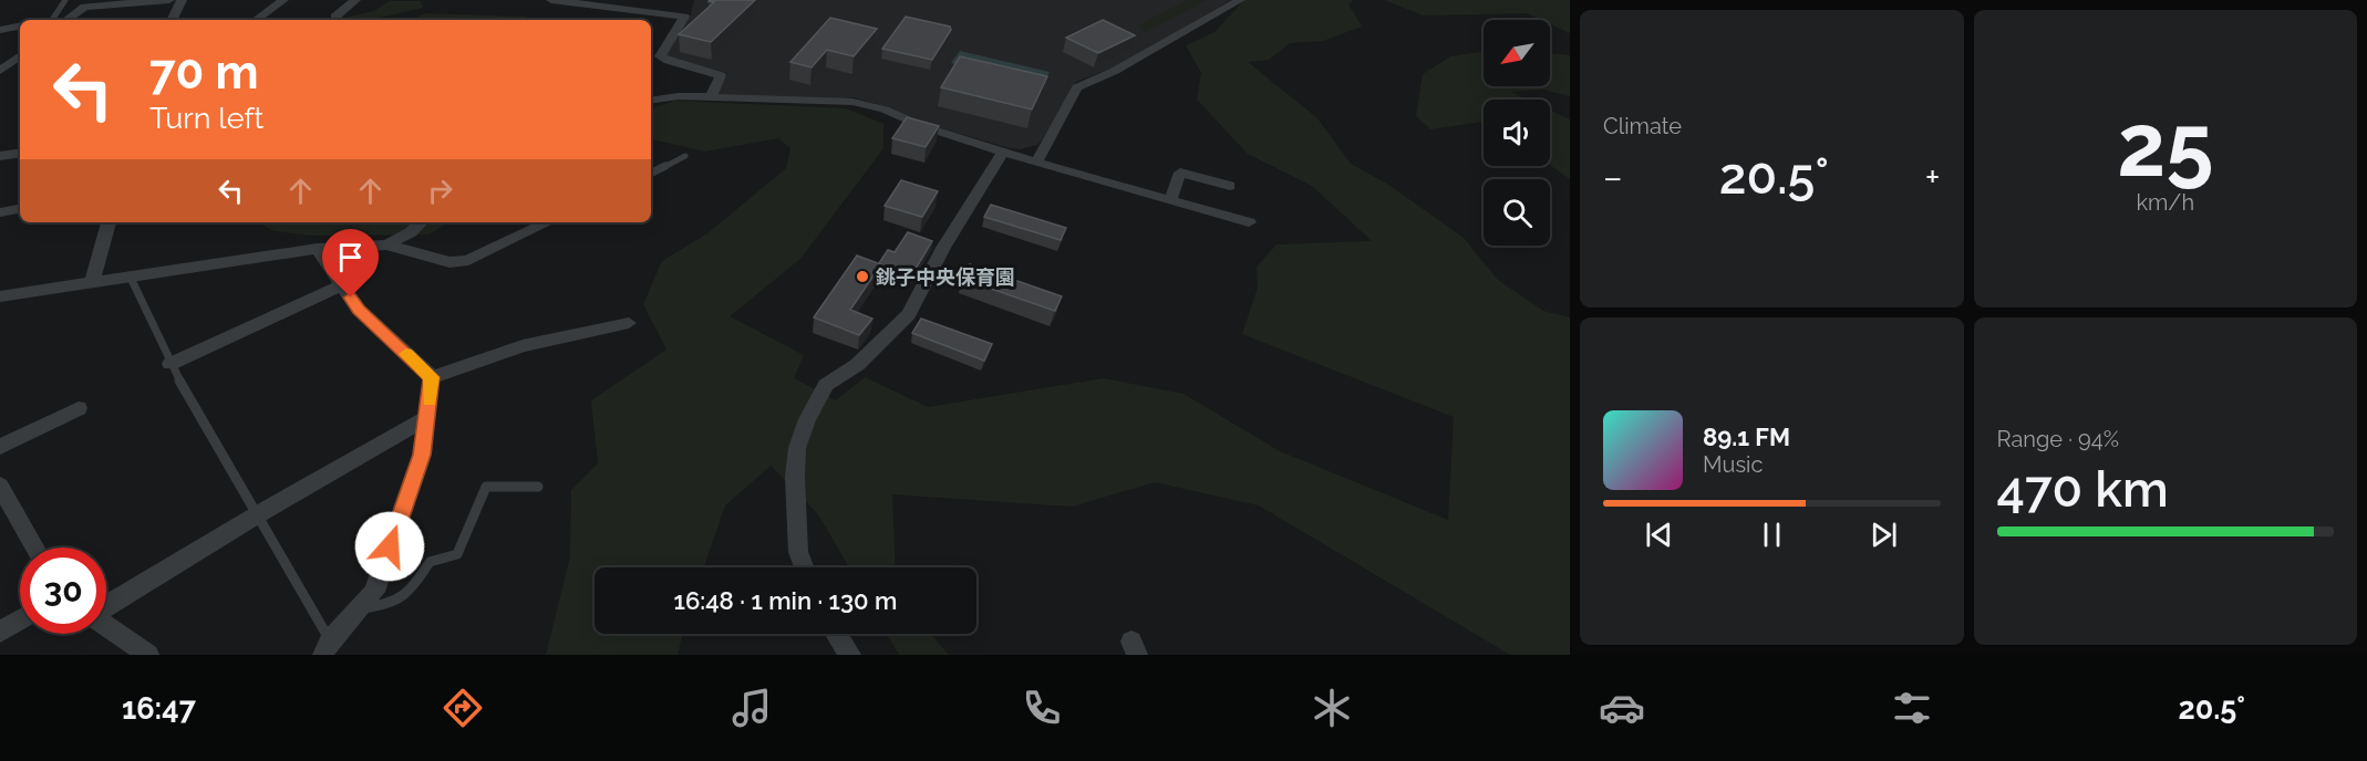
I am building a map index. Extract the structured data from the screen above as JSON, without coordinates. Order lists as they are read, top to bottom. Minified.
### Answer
{"places":["銚子中央保育園"],"north":"bottom left","page":{"tile":["Climate",["25","km/h"],["Range · 94%","470 km"]],"turn":["70 m","Turn left"],"heat":["−","20.5°","+"],"song":["89.1 FM","Music"],"limit":"30","trip":"16:48 · 1 min · 130 m","tabs":["16:47","20.5°"]}}
